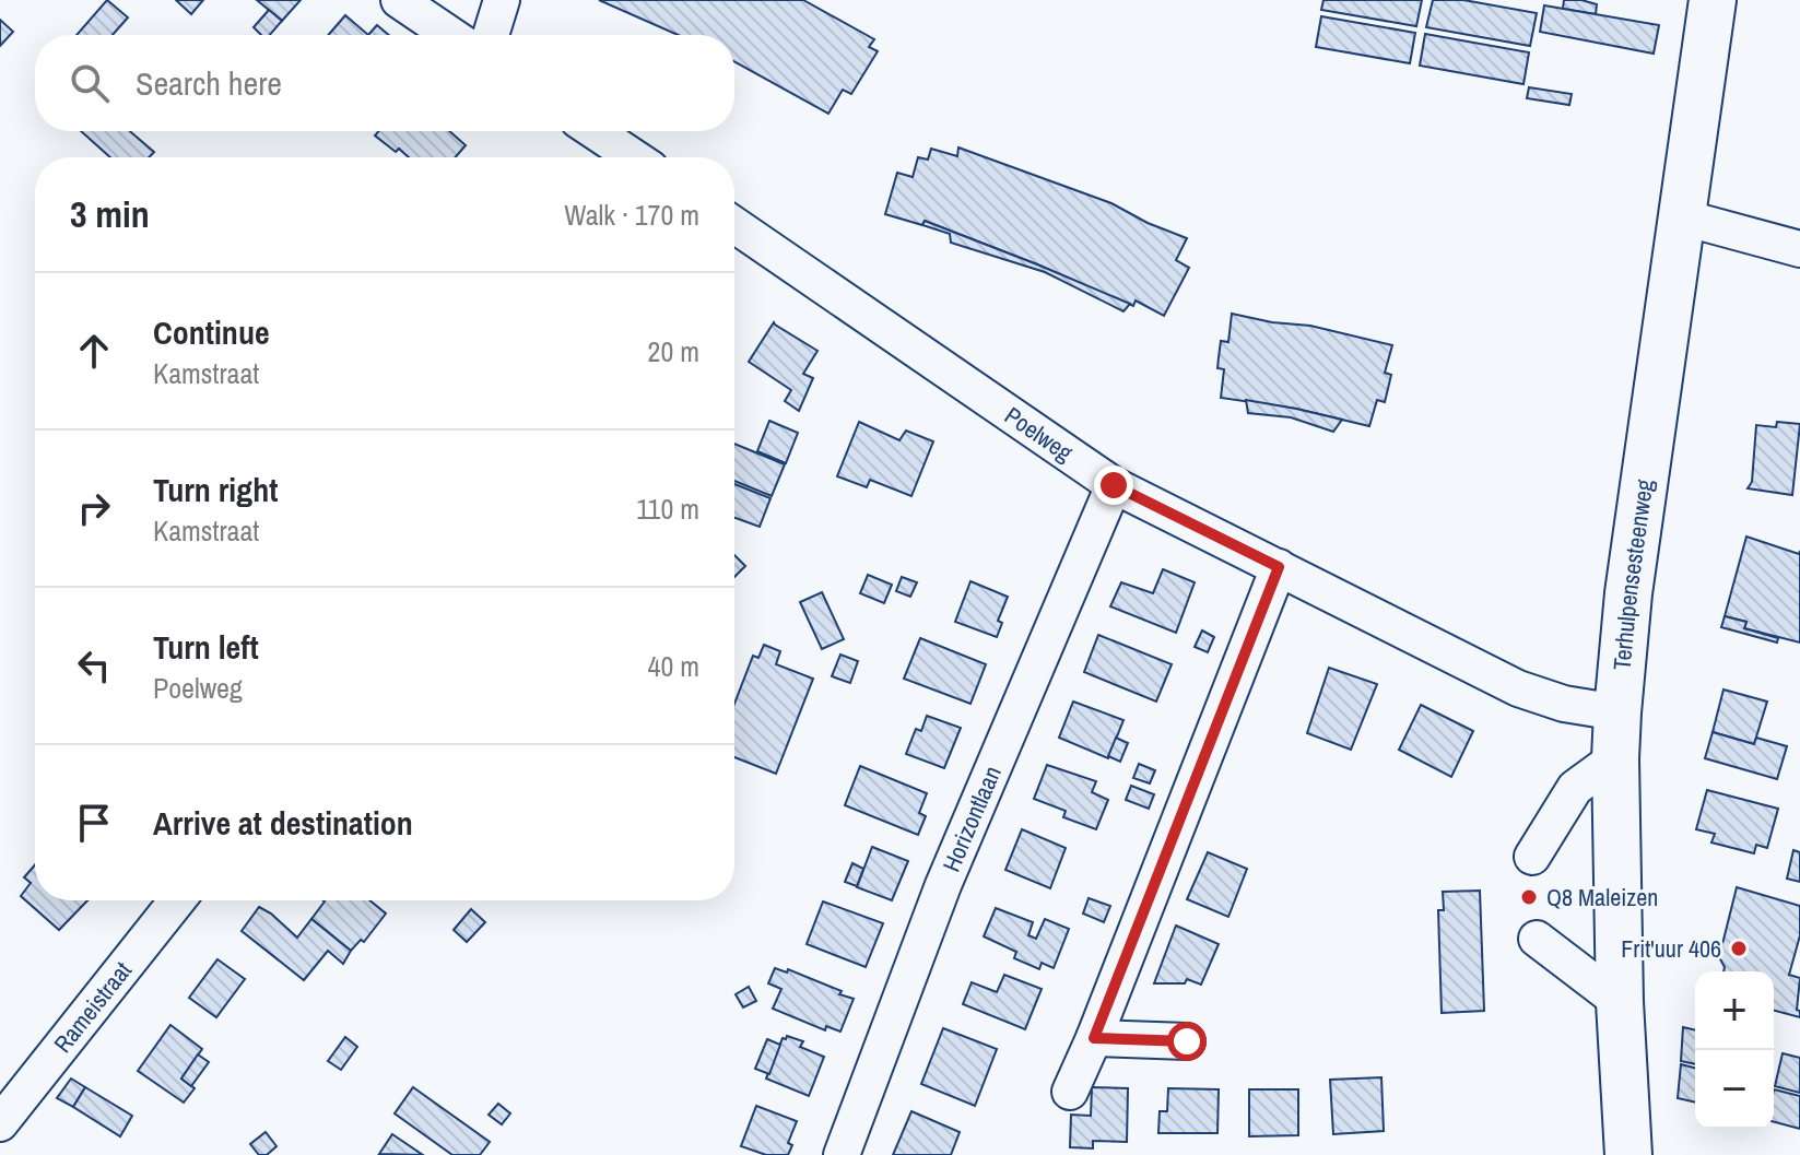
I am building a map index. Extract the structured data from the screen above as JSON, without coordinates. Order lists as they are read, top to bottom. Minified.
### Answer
{"streets":{"main road":["Terhulpensesteenweg"],"street":["Poelweg","Horizontlaan","Rameistraat"]},"crossings":[["Poelweg","Terhulpensesteenweg"],["Poelweg","Horizontlaan"]],"places":["Q8 Maleizen","Frit'uur 406"],"page":{"search":"Search here","heading":["3 min","Walk · 170 m"],"list":[["Continue","Kamstraat","20 m"],["Turn right","Kamstraat","110 m"],["Turn left","Poelweg","40 m"],"Arrive at destination"],"map_buttons":["+","−"]}}
